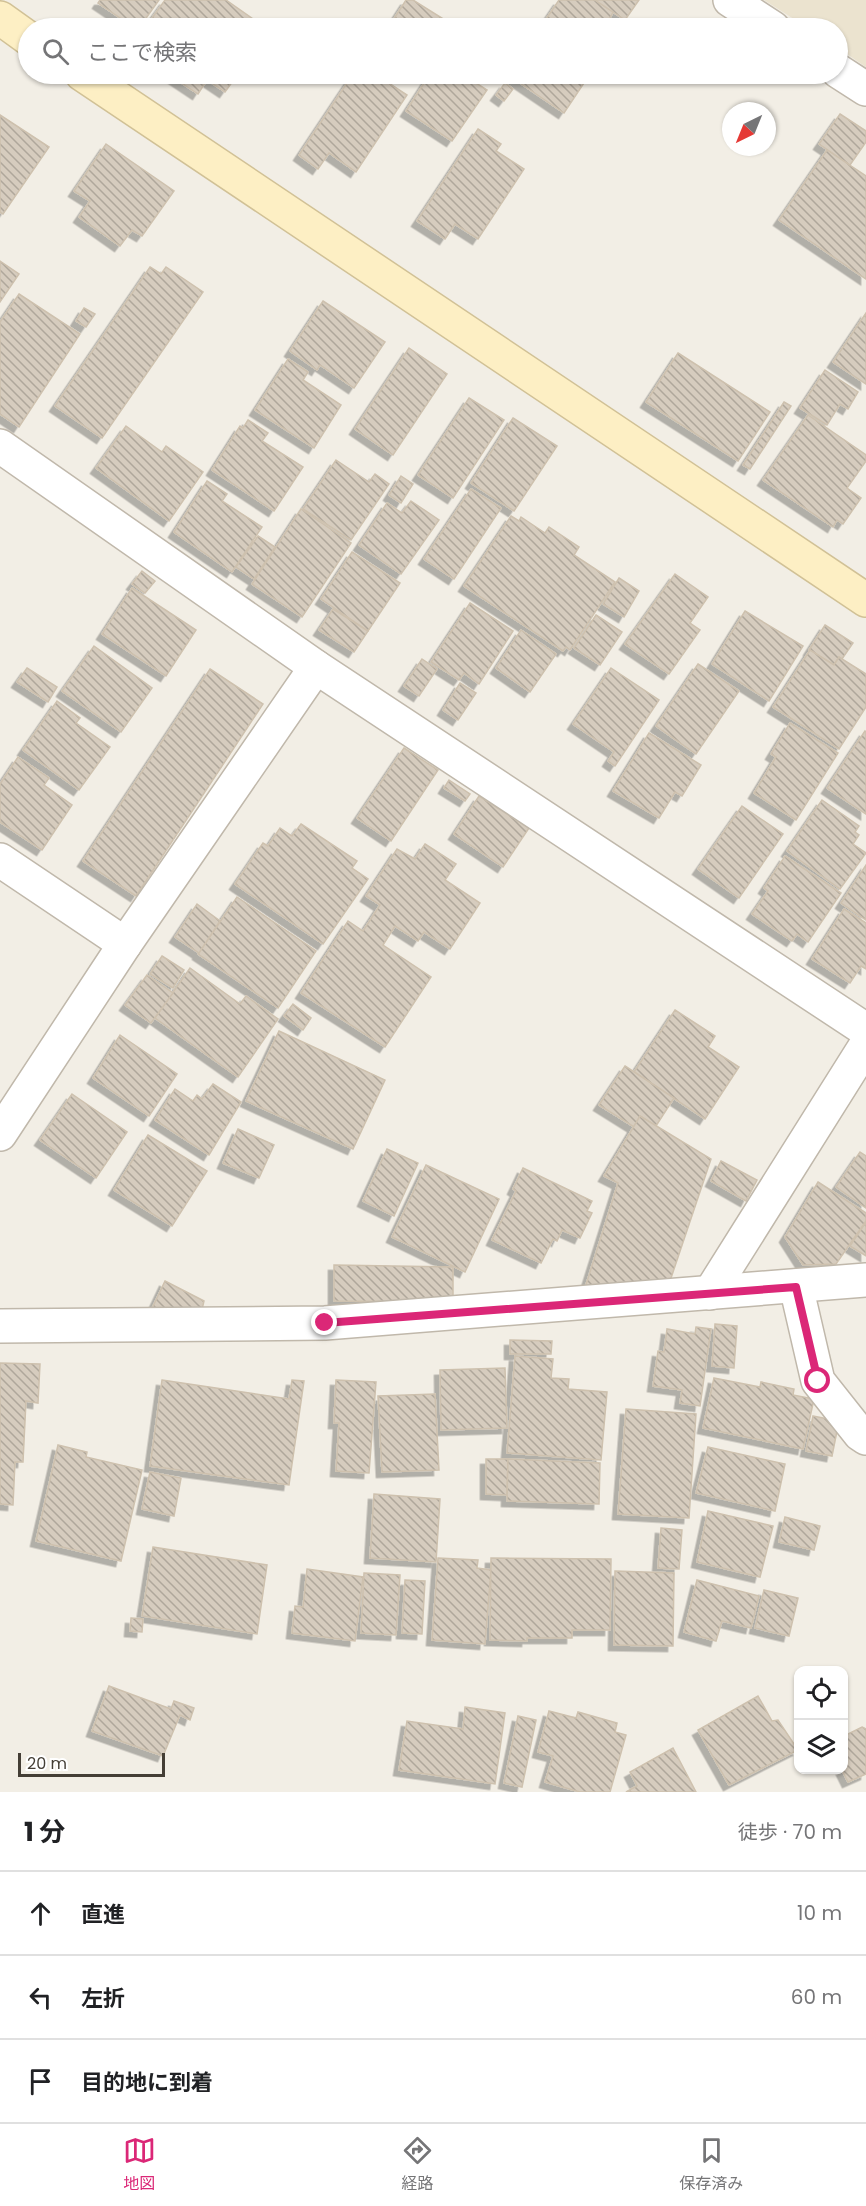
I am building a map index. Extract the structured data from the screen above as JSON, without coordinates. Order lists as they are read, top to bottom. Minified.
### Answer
{"scale_bar":"20 m","north":"bottom left","page":{"search":"ここで検索","scale":"20 m","heading":["1 分","徒歩 · 70 m"],"list":[["直進","10 m"],["左折","60 m"],"目的地に到着"],"nav":["地図","経路","保存済み"]}}
